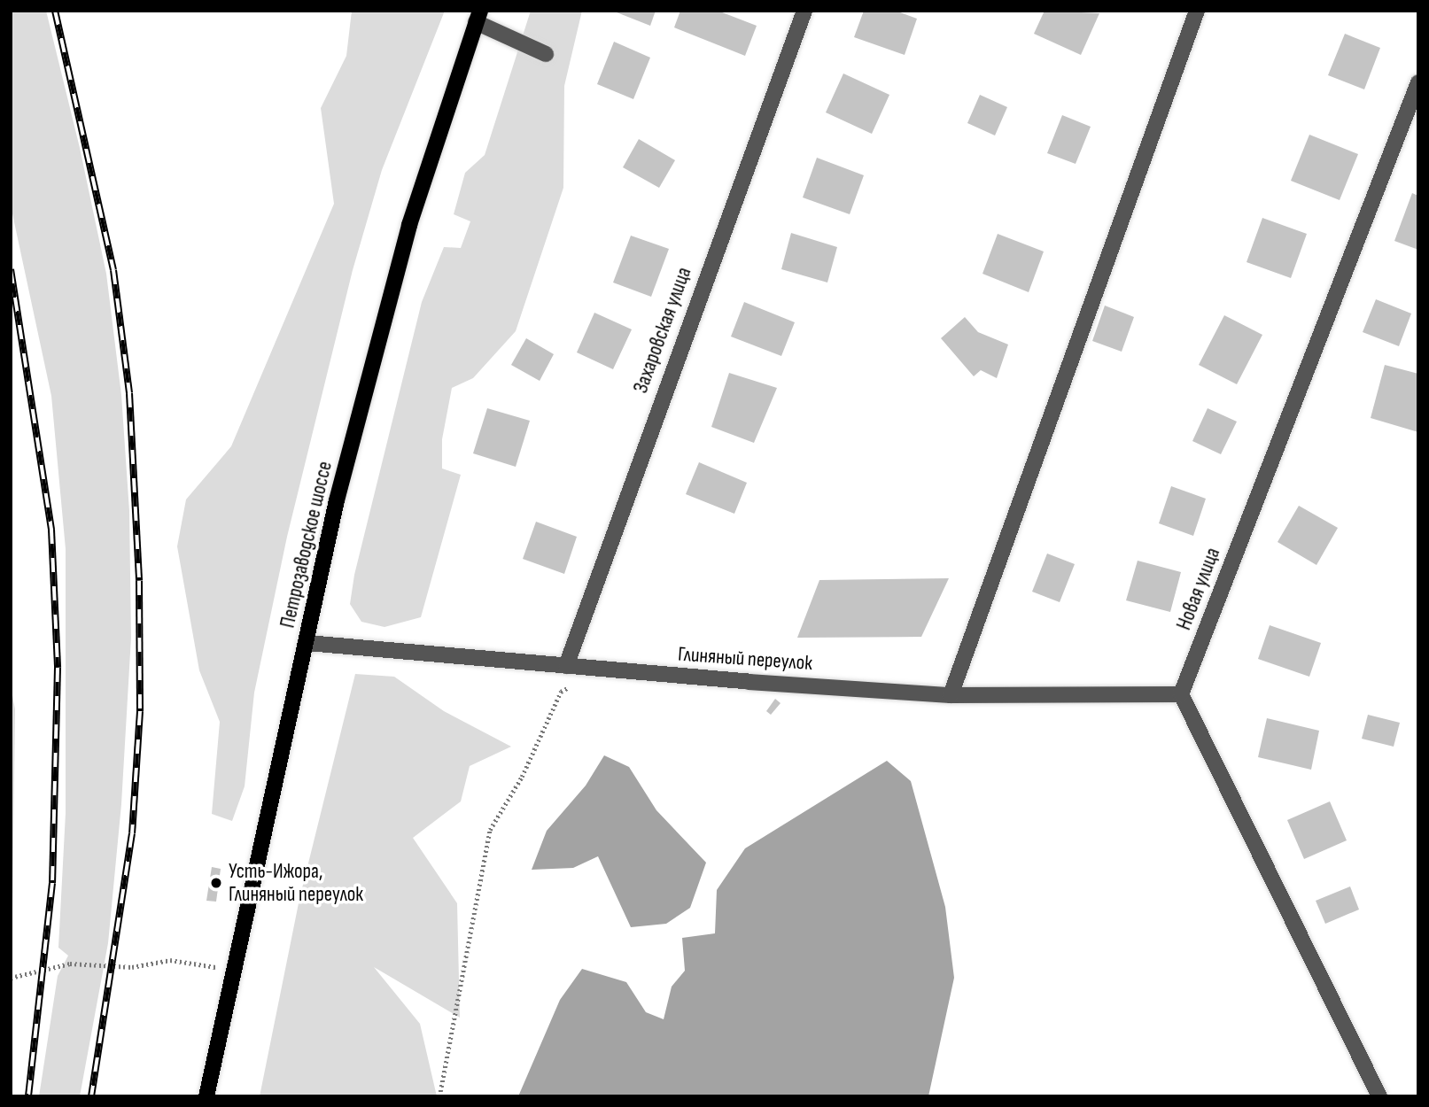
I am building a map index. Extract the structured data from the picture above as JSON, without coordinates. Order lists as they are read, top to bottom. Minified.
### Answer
{"streets":{"main road":["Петрозаводское шоссе"],"street":["Захаровская улица","Новая улица","Глиняный переулок"]},"crossings":[["Захаровская улица","Глиняный переулок"],["Петрозаводское шоссе","Глиняный переулок"],["Новая улица","Глиняный переулок"]],"places":["Усть-Ижора, Глиняный переулок"]}
